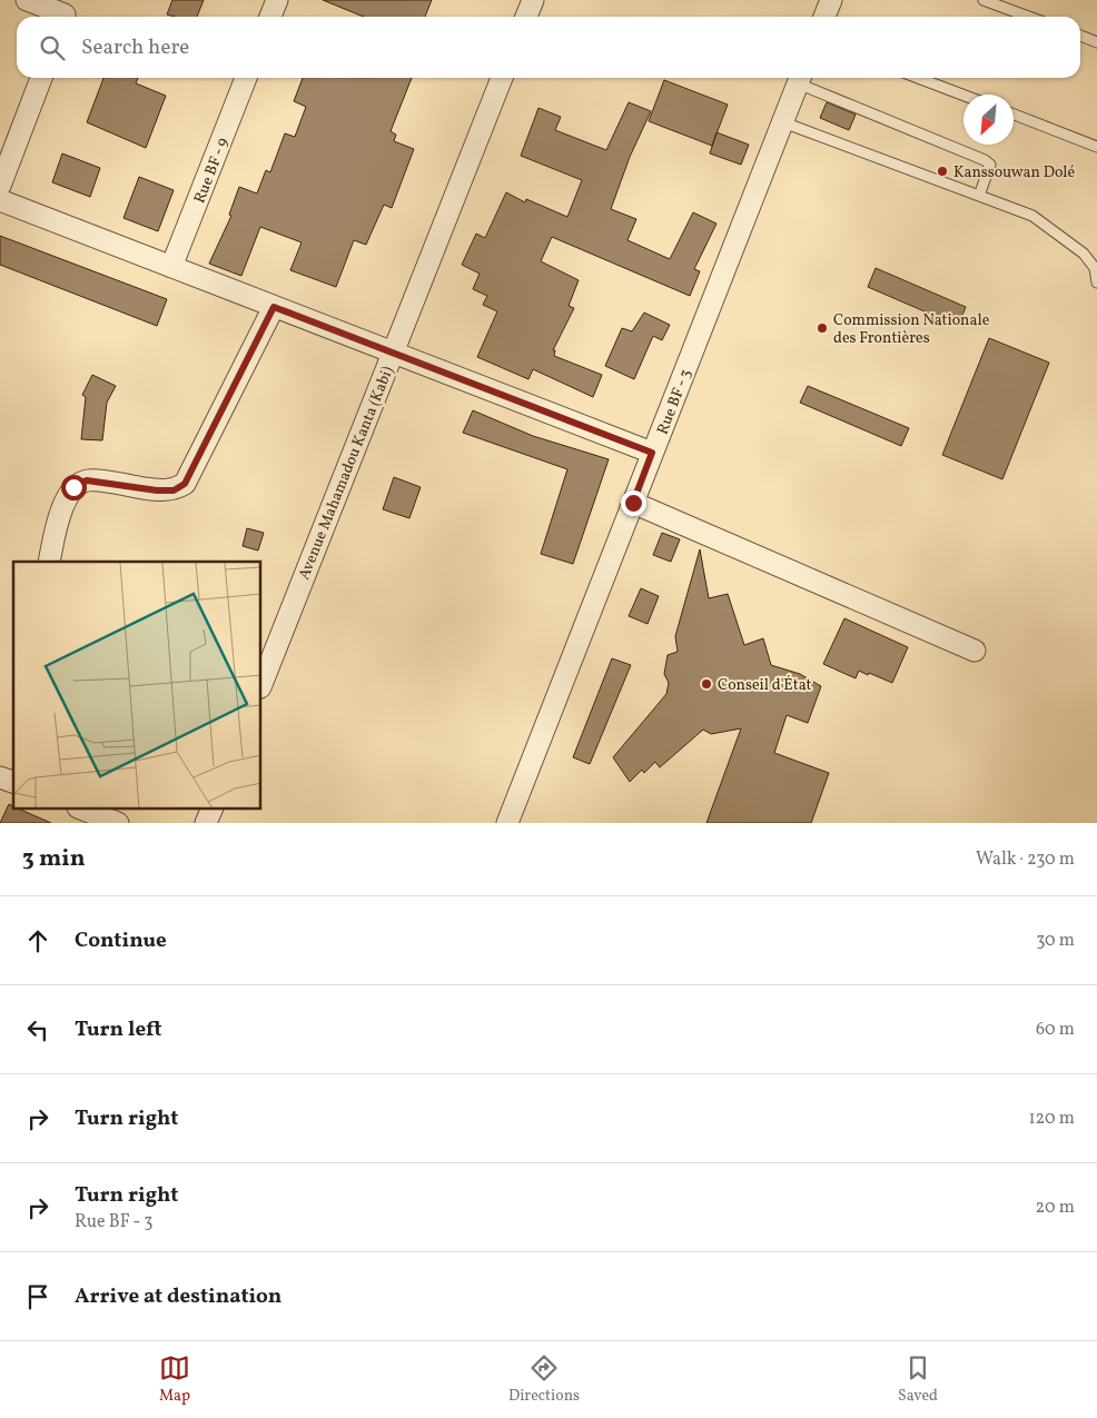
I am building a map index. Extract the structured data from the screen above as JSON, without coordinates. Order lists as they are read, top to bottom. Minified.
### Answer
{"streets":{"street":["Rue BF - 9","Rue BF - 3","Avenue Mahamadou Kanta (Kabi)"]},"places":["Kanssouwan Dolé","Commission Nationale des Frontières","Conseil d'État"],"north":"bottom left","page":{"search":"Search here","heading":["3 min","Walk · 230 m"],"list":[["Continue","30 m"],["Turn left","60 m"],["Turn right","120 m"],["Turn right","Rue BF - 3","20 m"],"Arrive at destination"],"nav":["Map","Directions","Saved"]}}
